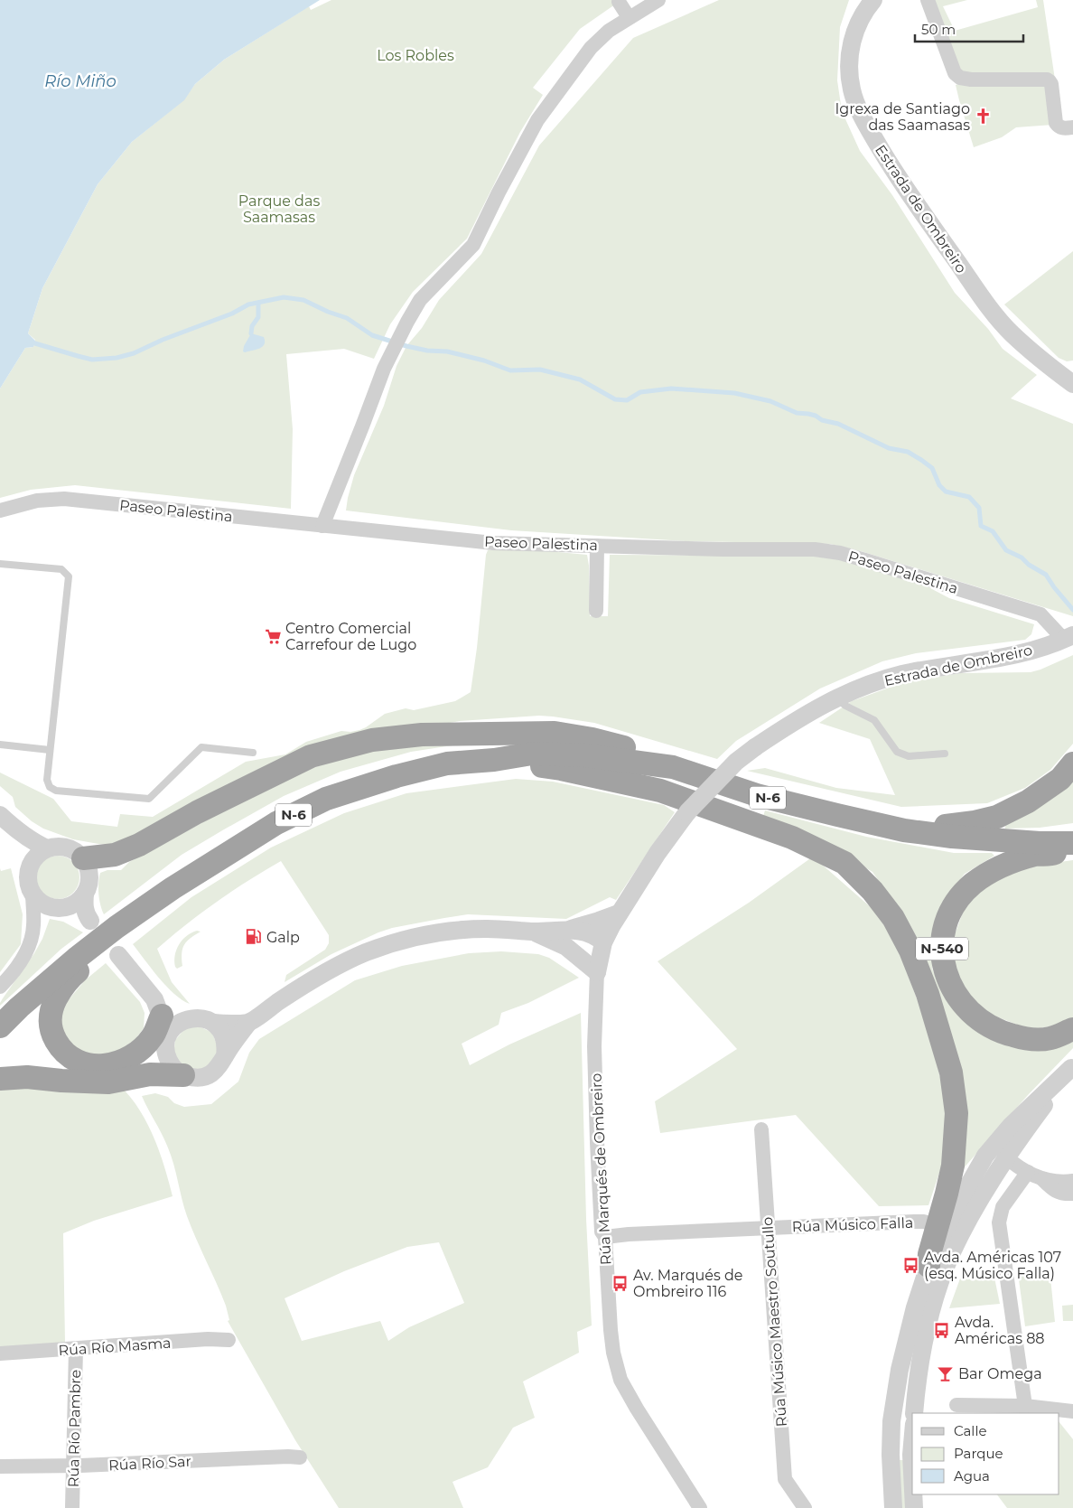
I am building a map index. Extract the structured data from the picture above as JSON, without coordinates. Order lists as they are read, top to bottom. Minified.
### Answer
{"streets":{"highway":["N-6","N-540"],"street":["Estrada de Ombreiro","Paseo Palestina","Rúa Marqués de Ombreiro","Rúa Músico Falla","Rúa Músico Maestro Soutullo","Rúa Río Masma","Rúa Río Pambre","Rúa Río Sar"]},"crossings":[["Estrada de Ombreiro","Paseo Palestina"],["Estrada de Ombreiro","Rúa Marqués de Ombreiro"],["N-6","N-540"],["Rúa Marqués de Ombreiro","Rúa Músico Falla"],["Rúa Músico Falla","Rúa Músico Maestro Soutullo"],["Rúa Río Masma","Rúa Río Pambre"],["Rúa Río Pambre","Rúa Río Sar"]],"water":["Río Miño"],"parks":["Los Robles","Parque das Saamasas"],"places":{"church":["Igrexa de Santiago das Saamasas"],"supermarket":["Centro Comercial Carrefour de Lugo"],"fuel station":["Galp"],"bus stop":["Avda. Américas 107 (esq. Músico Falla)","Av. Marqués de Ombreiro 116","Avda. Américas 88"],"bar":["Bar Omega"]},"legend":["Calle","Parque","Agua"],"scale_bar":"50 m"}
